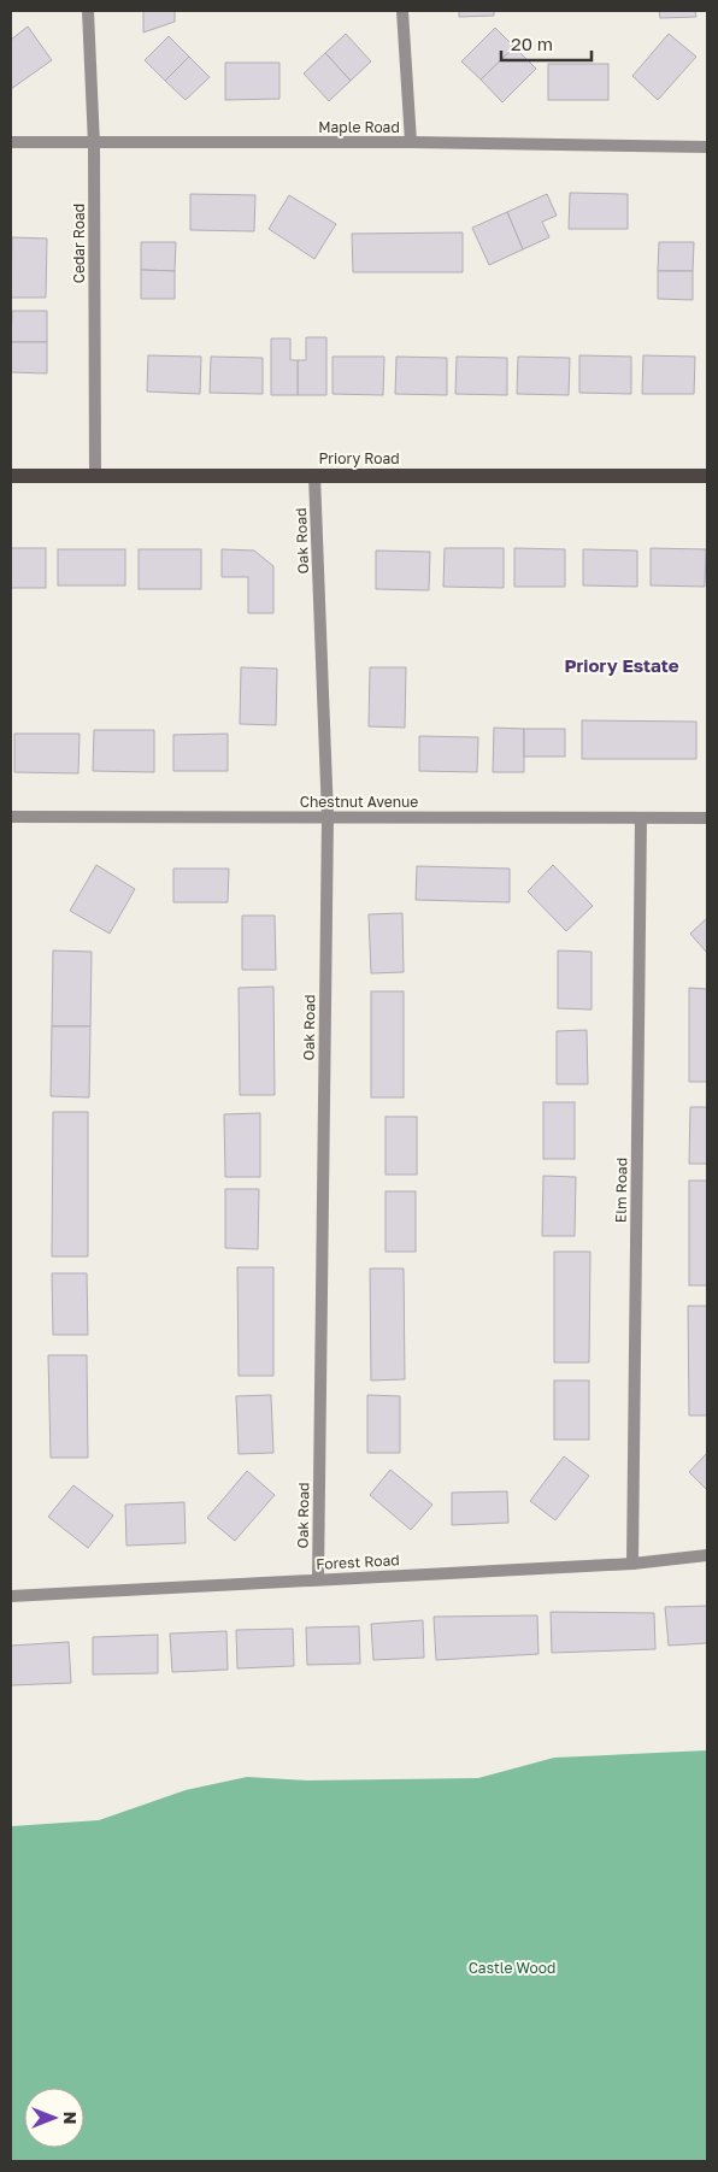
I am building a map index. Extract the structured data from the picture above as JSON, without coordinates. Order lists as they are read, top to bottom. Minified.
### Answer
{"streets":{"main road":["Priory Road"],"street":["Maple Road","Cedar Road","Oak Road","Chestnut Avenue","Elm Road","Forest Road"]},"crossings":[["Maple Road","Cedar Road"],["Cedar Road","Priory Road"],["Priory Road","Oak Road"],["Oak Road","Chestnut Avenue"],["Oak Road","Forest Road"],["Chestnut Avenue","Elm Road"],["Elm Road","Forest Road"]],"districts":["Priory Estate"],"parks":["Castle Wood"],"scale_bar":"20 m","north":"right"}
